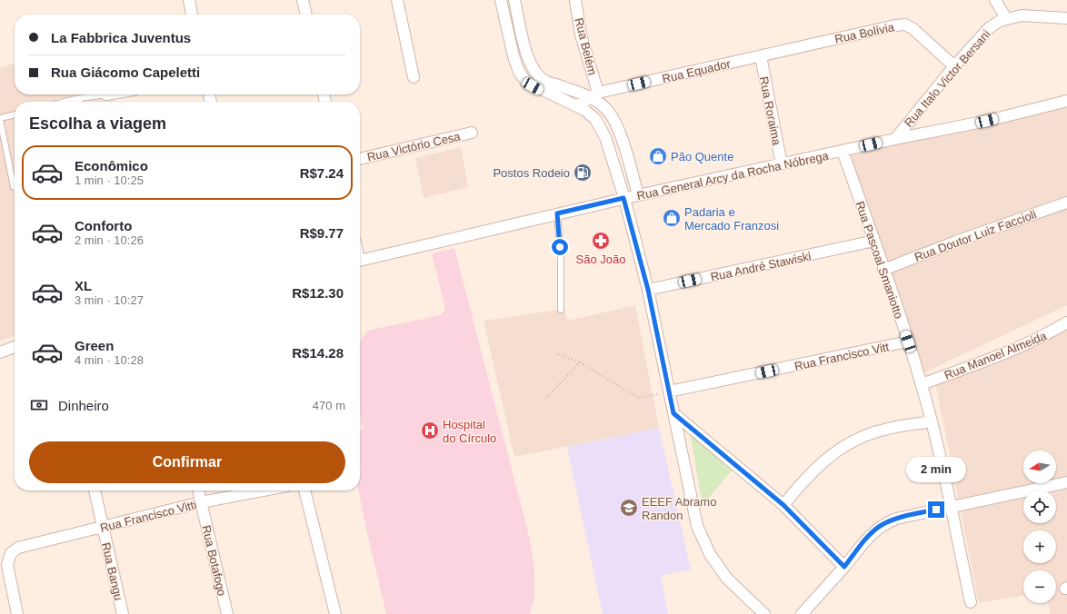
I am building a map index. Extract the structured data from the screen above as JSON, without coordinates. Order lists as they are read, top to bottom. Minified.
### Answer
{"streets":{"street":["Rua Bolívia","Rua Belém","Rua Equador","Rua Italo Victor Bersani","Rua Roraima","Rua Victório Cesa","Rua General Arcy da Rocha Nóbrega","Rua Doutor Luiz Faccioli","Rua Pascoal Smaniotto","Rua André Stawiski","Rua Manoel Almeida","Rua Francisco Vitt","Rua Francisco Vitti","Rua Botafogo","Rua Bangu"]},"crossings":[["Rua Bolívia","Rua Equador"],["Rua Bolívia","Rua Italo Victor Bersani"],["Rua Bolívia","Rua Roraima"],["Rua Belém","Rua Equador"],["Rua Equador","Rua Roraima"],["Rua Italo Victor Bersani","Rua General Arcy da Rocha Nóbrega"],["Rua Roraima","Rua General Arcy da Rocha Nóbrega"],["Rua General Arcy da Rocha Nóbrega","Rua Pascoal Smaniotto"],["Rua Doutor Luiz Faccioli","Rua Pascoal Smaniotto"],["Rua Pascoal Smaniotto","Rua André Stawiski"],["Rua Pascoal Smaniotto","Rua Manoel Almeida"],["Rua Pascoal Smaniotto","Rua Francisco Vitt"],["Rua Francisco Vitti","Rua Botafogo"],["Rua Francisco Vitti","Rua Bangu"]],"places":{"shop":["Pão Quente","Padaria e Mercado Franzosi"],"fuel station":["Postos Rodeio"],"pharmacy":["São João"],"hospital":["Hospital do Círculo"],"school or university":["EEEF Abramo Randon"]},"north":"left","page":{"banner":["La Fabbrica Juventus","Rua Giácomo Capeletti"],"heading":"Escolha a viagem","list":[{"name":"Econômico","note":"1 min · 10:25","value":"R$7.24"},{"name":"Conforto","note":"2 min · 10:26","value":"R$9.77"},{"name":"XL","note":"3 min · 10:27","value":"R$12.30"},{"name":"Green","note":"4 min · 10:28","value":"R$14.28"}],"pay":["Dinheiro","470 m"],"buttons":"Confirmar","map_buttons":["+","−"],"bubble":"2 min"}}
